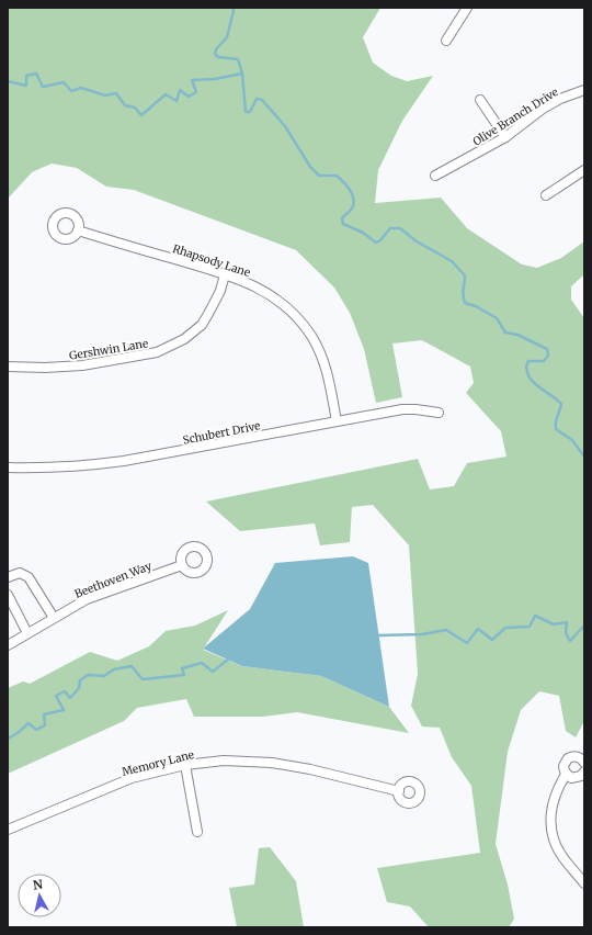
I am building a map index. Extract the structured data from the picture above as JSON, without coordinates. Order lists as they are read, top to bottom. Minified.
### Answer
{"streets":{"street":["Olive Branch Drive","Rhapsody Lane","Gershwin Lane","Schubert Drive","Beethoven Way","Memory Lane"]},"crossings":[["Rhapsody Lane","Gershwin Lane"],["Rhapsody Lane","Schubert Drive"]],"north":"top"}
